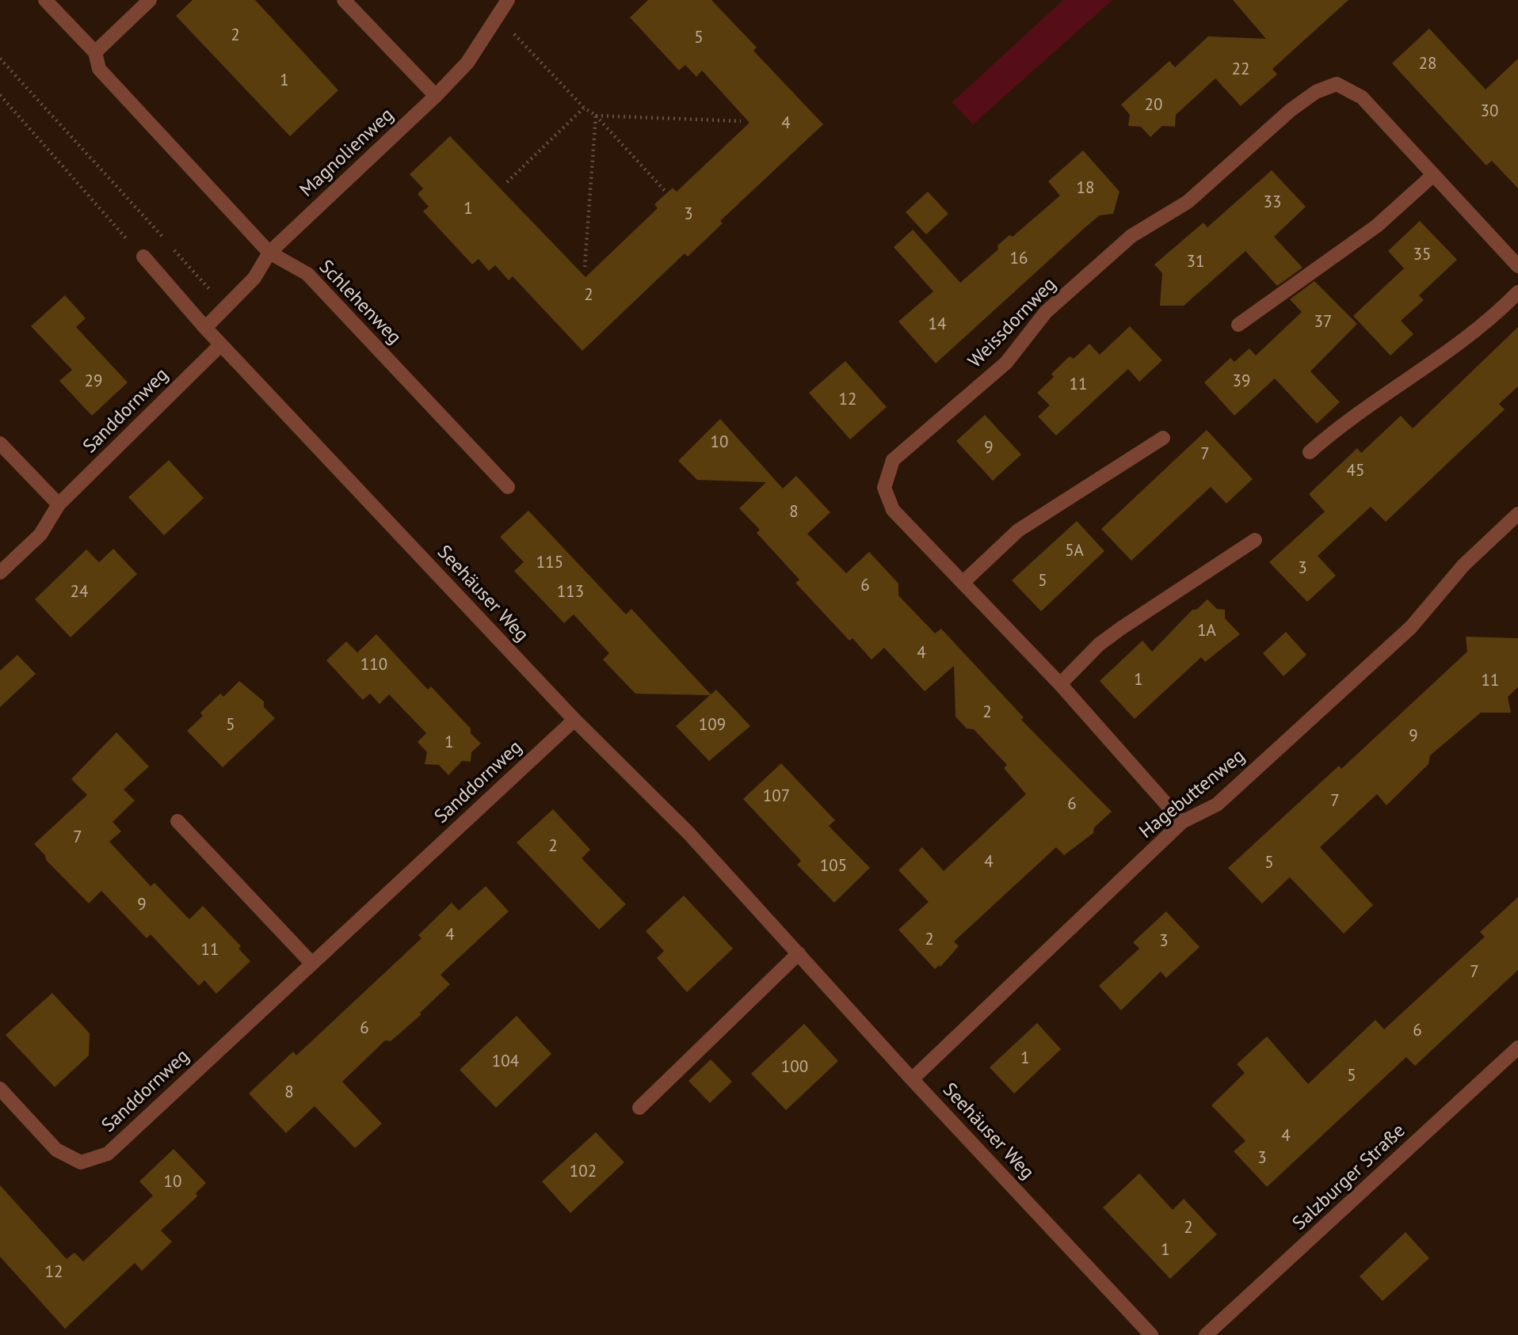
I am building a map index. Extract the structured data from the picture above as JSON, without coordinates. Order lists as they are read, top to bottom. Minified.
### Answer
{"streets":{"street":["Magnolienweg","Schlehenweg","Weissdornweg","Sanddornweg","Seehäuser Weg","Hagebuttenweg","Salzburger Straße"]},"crossings":[["Magnolienweg","Schlehenweg"],["Magnolienweg","Seehäuser Weg"],["Weissdornweg","Hagebuttenweg"],["Sanddornweg","Seehäuser Weg"],["Seehäuser Weg","Hagebuttenweg"]],"house_numbers":["2","5","28","22","1","20","30","4","18","33","1","3","35","16","31","2","37","14","29","39","11","12","10","9","7","45","8","5A","115","3","5","6","24","113","1A","4","110","1","11","2","5","109","9","1","107","7","6","7","2","4","5","105","9","4","2","3","11","7","6","6","1","104","100","5","8","4","3","102","10","2","1","12"]}
